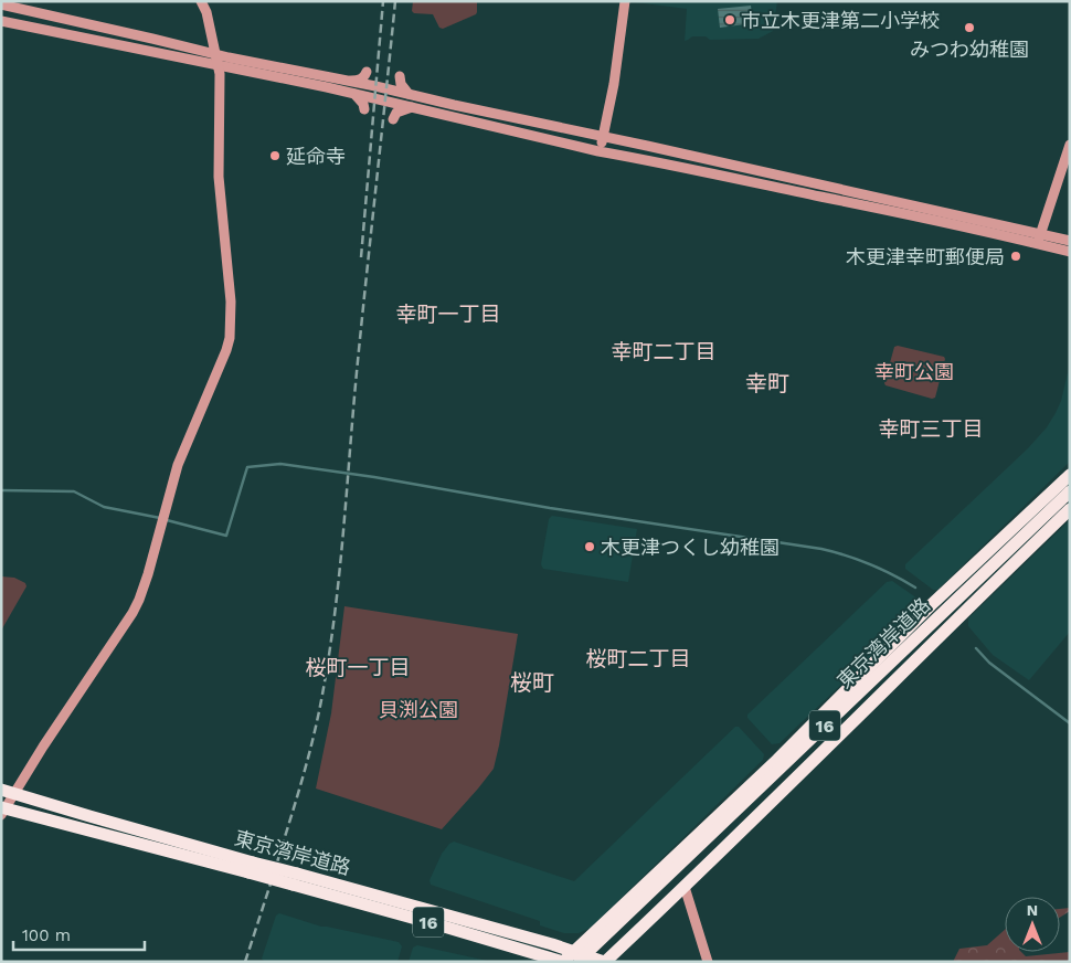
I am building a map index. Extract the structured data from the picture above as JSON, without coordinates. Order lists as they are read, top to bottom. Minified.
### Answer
{"streets":{"highway":["東京湾岸道路","16"]},"crossings":[["東京湾岸道路","16"]],"districts":["幸町一丁目","幸町二丁目","幸町","幸町三丁目","桜町二丁目","桜町一丁目","桜町"],"parks":["幸町公園","貝渕公園"],"places":["市立木更津第二小学校","みつわ幼稚園","延命寺","木更津幸町郵便局","木更津つくし幼稚園"],"scale_bar":"100 m","north":"top"}
